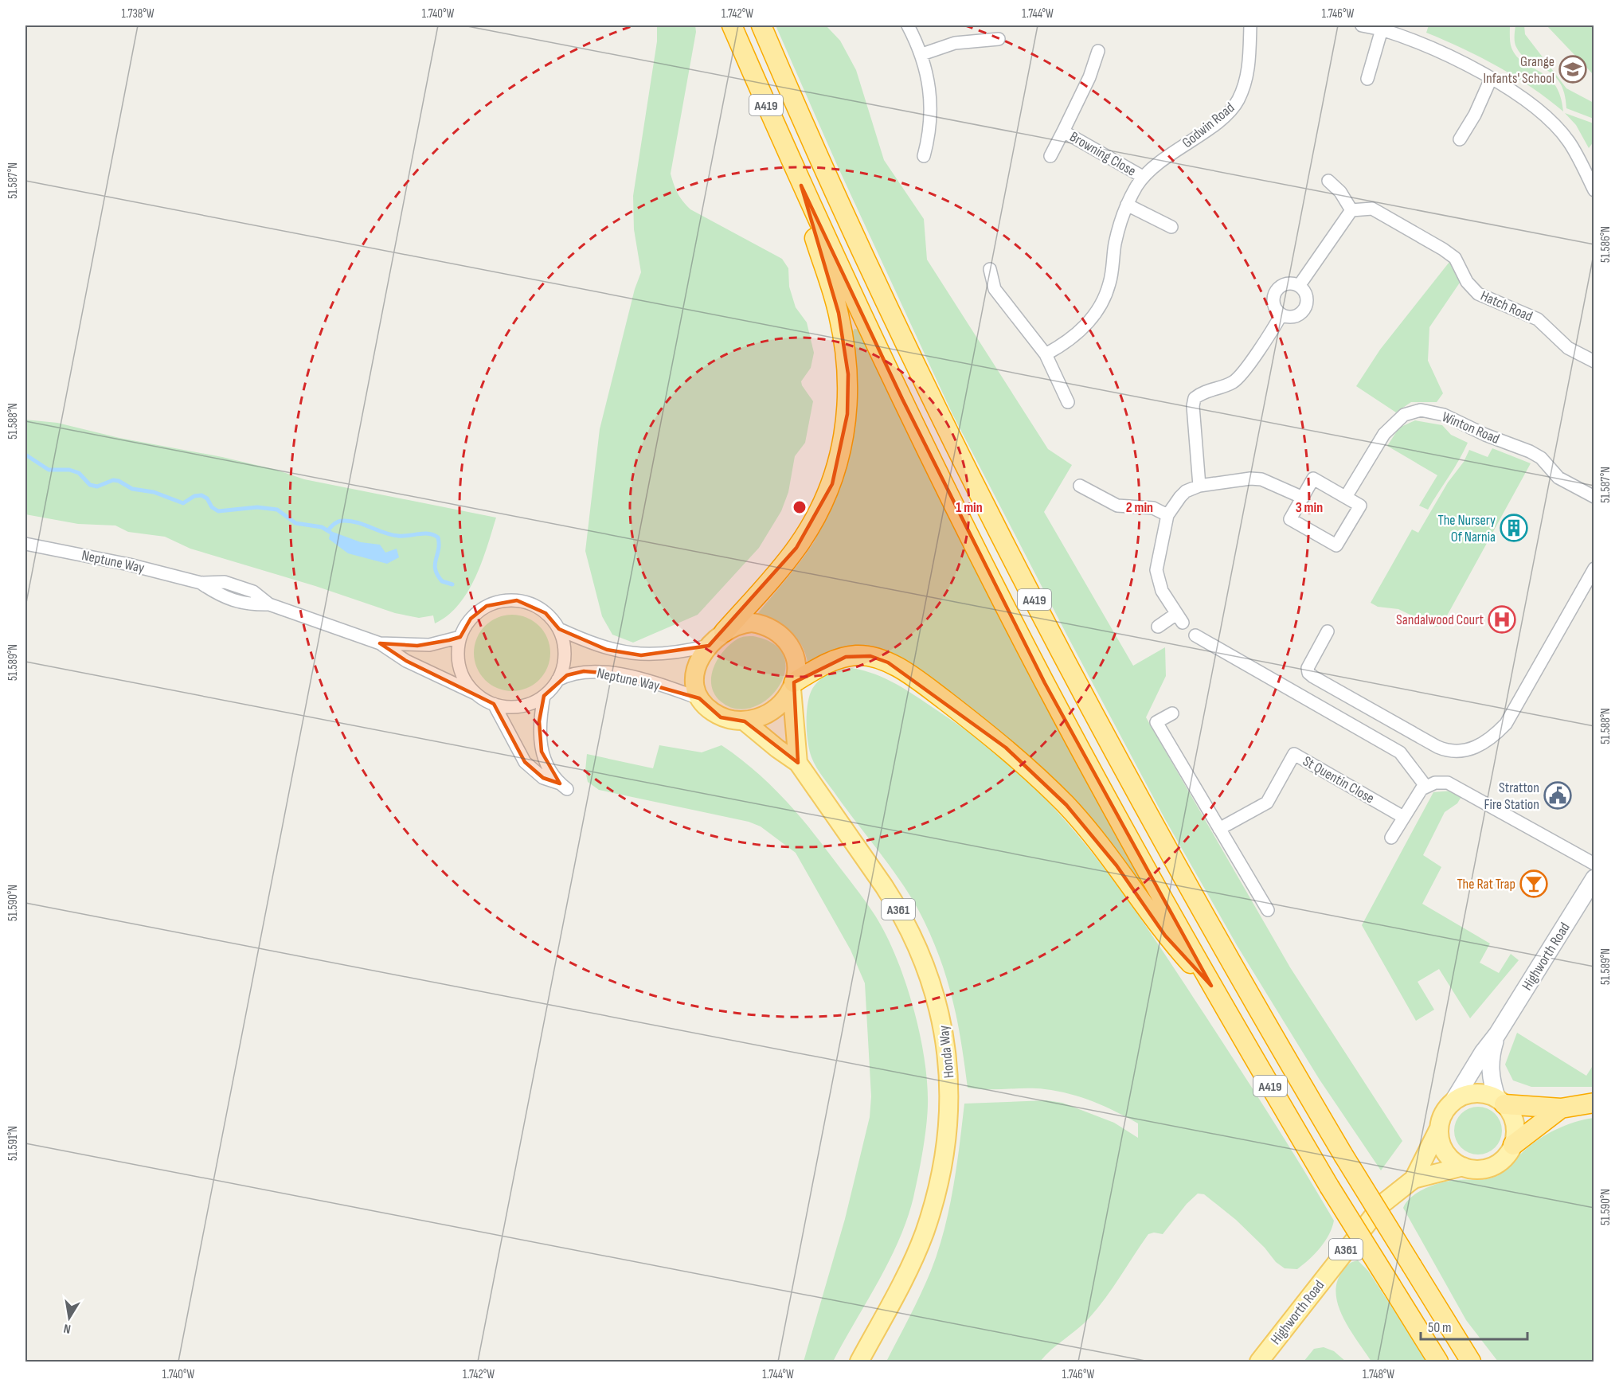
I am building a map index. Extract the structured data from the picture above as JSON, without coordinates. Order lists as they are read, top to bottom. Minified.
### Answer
{"streets":{"highway":["A419"],"main road":["A361","Highworth Road","Honda Way"],"street":["Godwin Road","Browning Close","Hatch Road","Winton Road","Neptune Way","St Quentin Close"]},"crossings":[["A419","Neptune Way"],["A419","Honda Way"],["Godwin Road","Browning Close"],["Neptune Way","Honda Way"]],"places":{"school or university":["Grange Infants' School"],"building":["The Nursery Of Narnia"],"hospital":["Sandalwood Court"],"public building":["Stratton Fire Station"],"bar":["The Rat Trap"]},"scale_bar":"50 m","north":"bottom","coordinates":["1.738°W","1.740°W","1.742°W","1.744°W","1.746°W","51.587°N","51.586°N","51.588°N","51.589°N","51.590°N","51.591°N","1.748°W"],"rings":["1 min","2 min","3 min"]}
